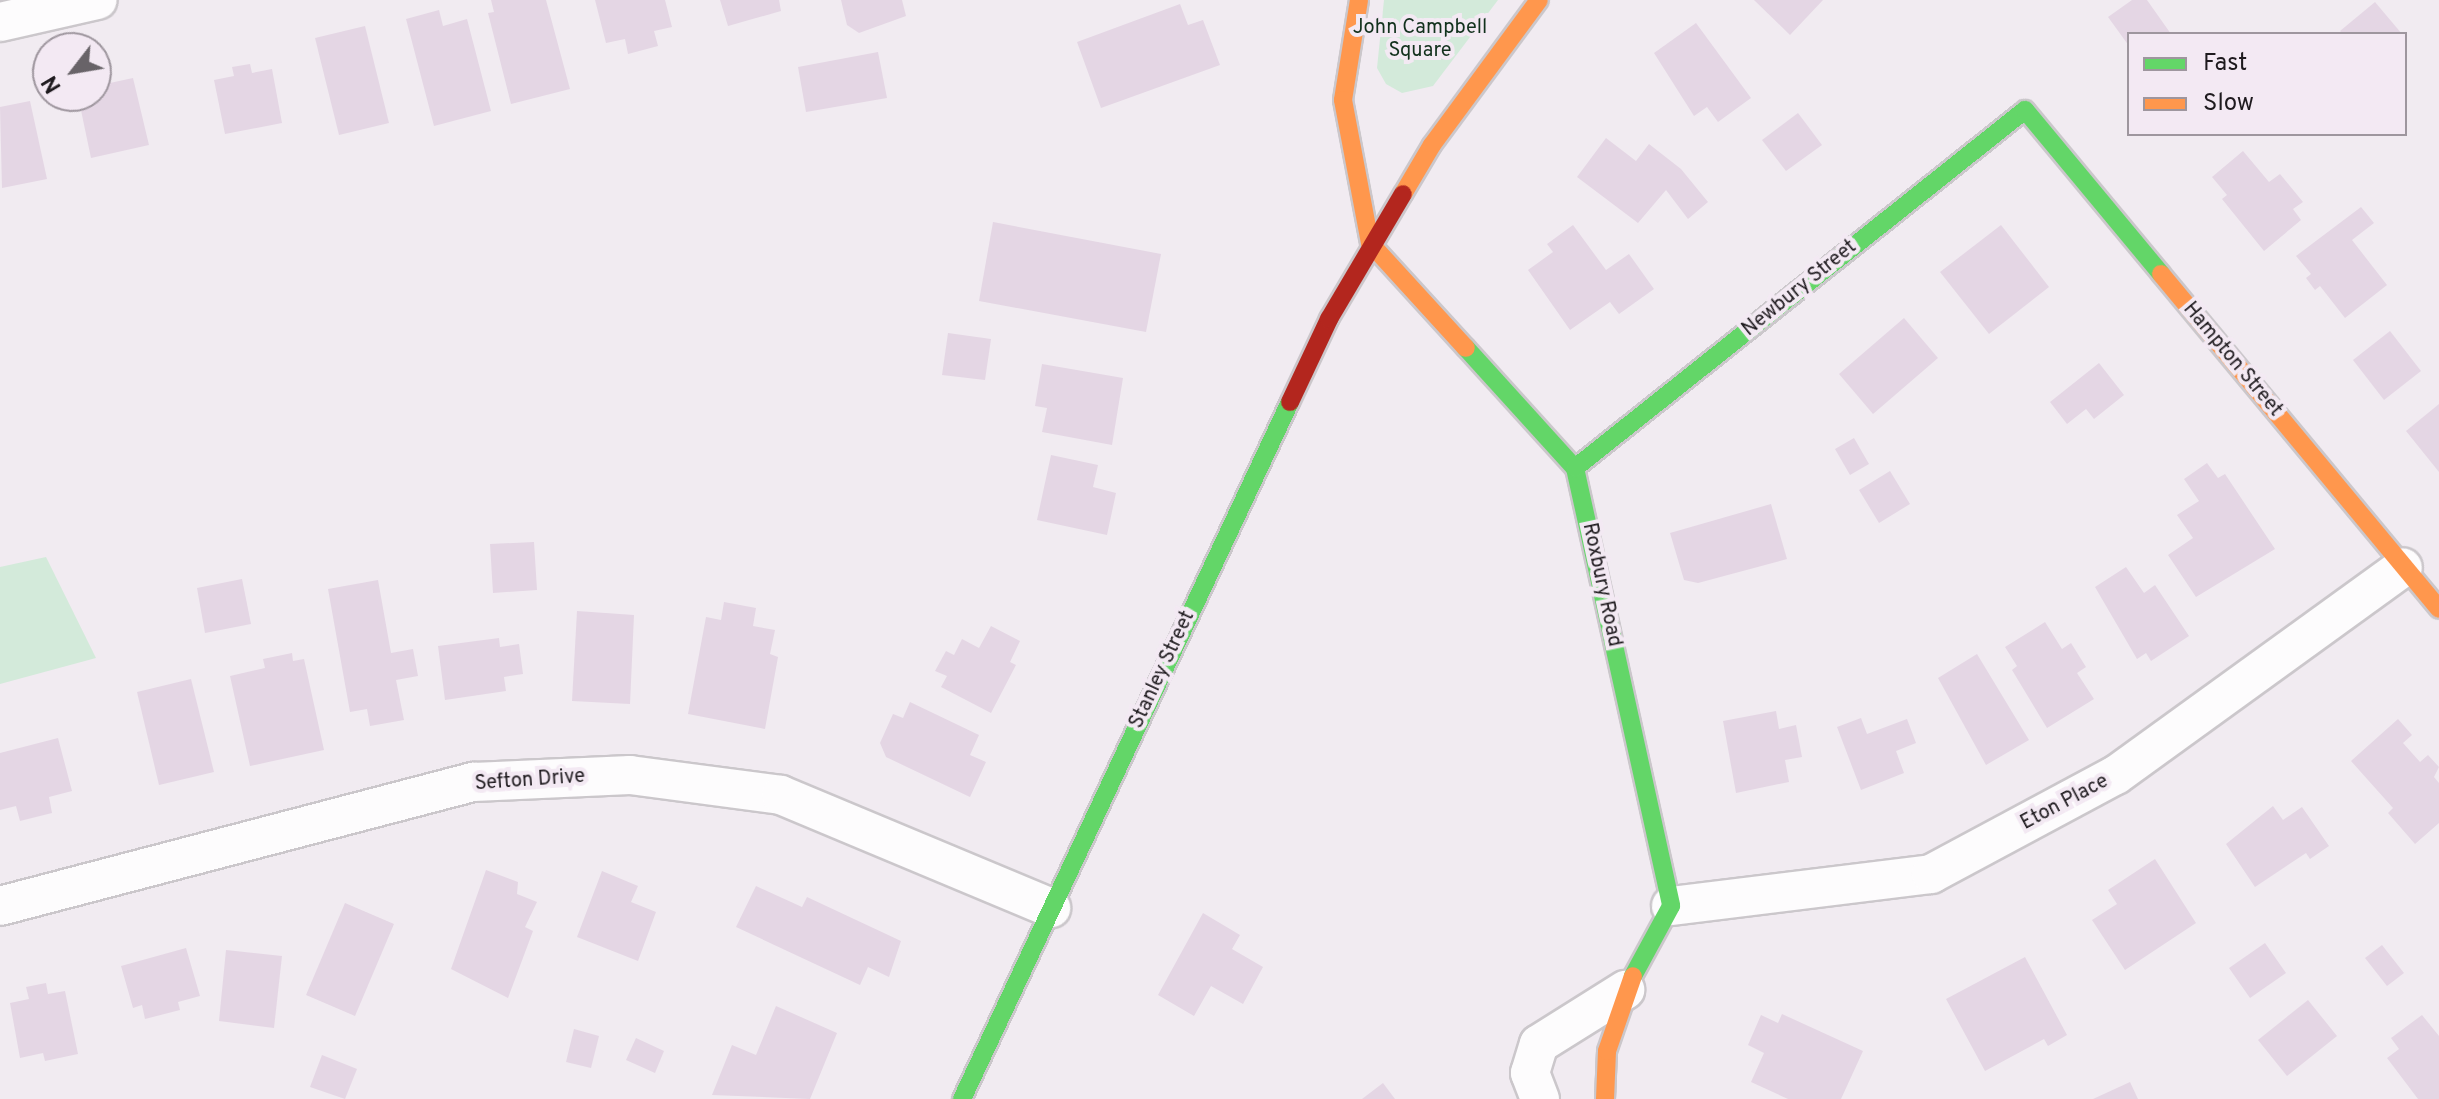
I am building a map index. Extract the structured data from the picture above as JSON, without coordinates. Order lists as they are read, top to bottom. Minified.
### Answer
{"streets":{"street":["Newbury Street","Hampton Street","Roxbury Road","Stanley Street","Sefton Drive","Eton Place"]},"crossings":[["Newbury Street","Hampton Street"],["Newbury Street","Roxbury Road"],["Hampton Street","Eton Place"],["Roxbury Road","Stanley Street"],["Roxbury Road","Eton Place"],["Stanley Street","Sefton Drive"]],"parks":["John Campbell Square"],"legend":["Fast","Slow"],"north":"bottom left"}
